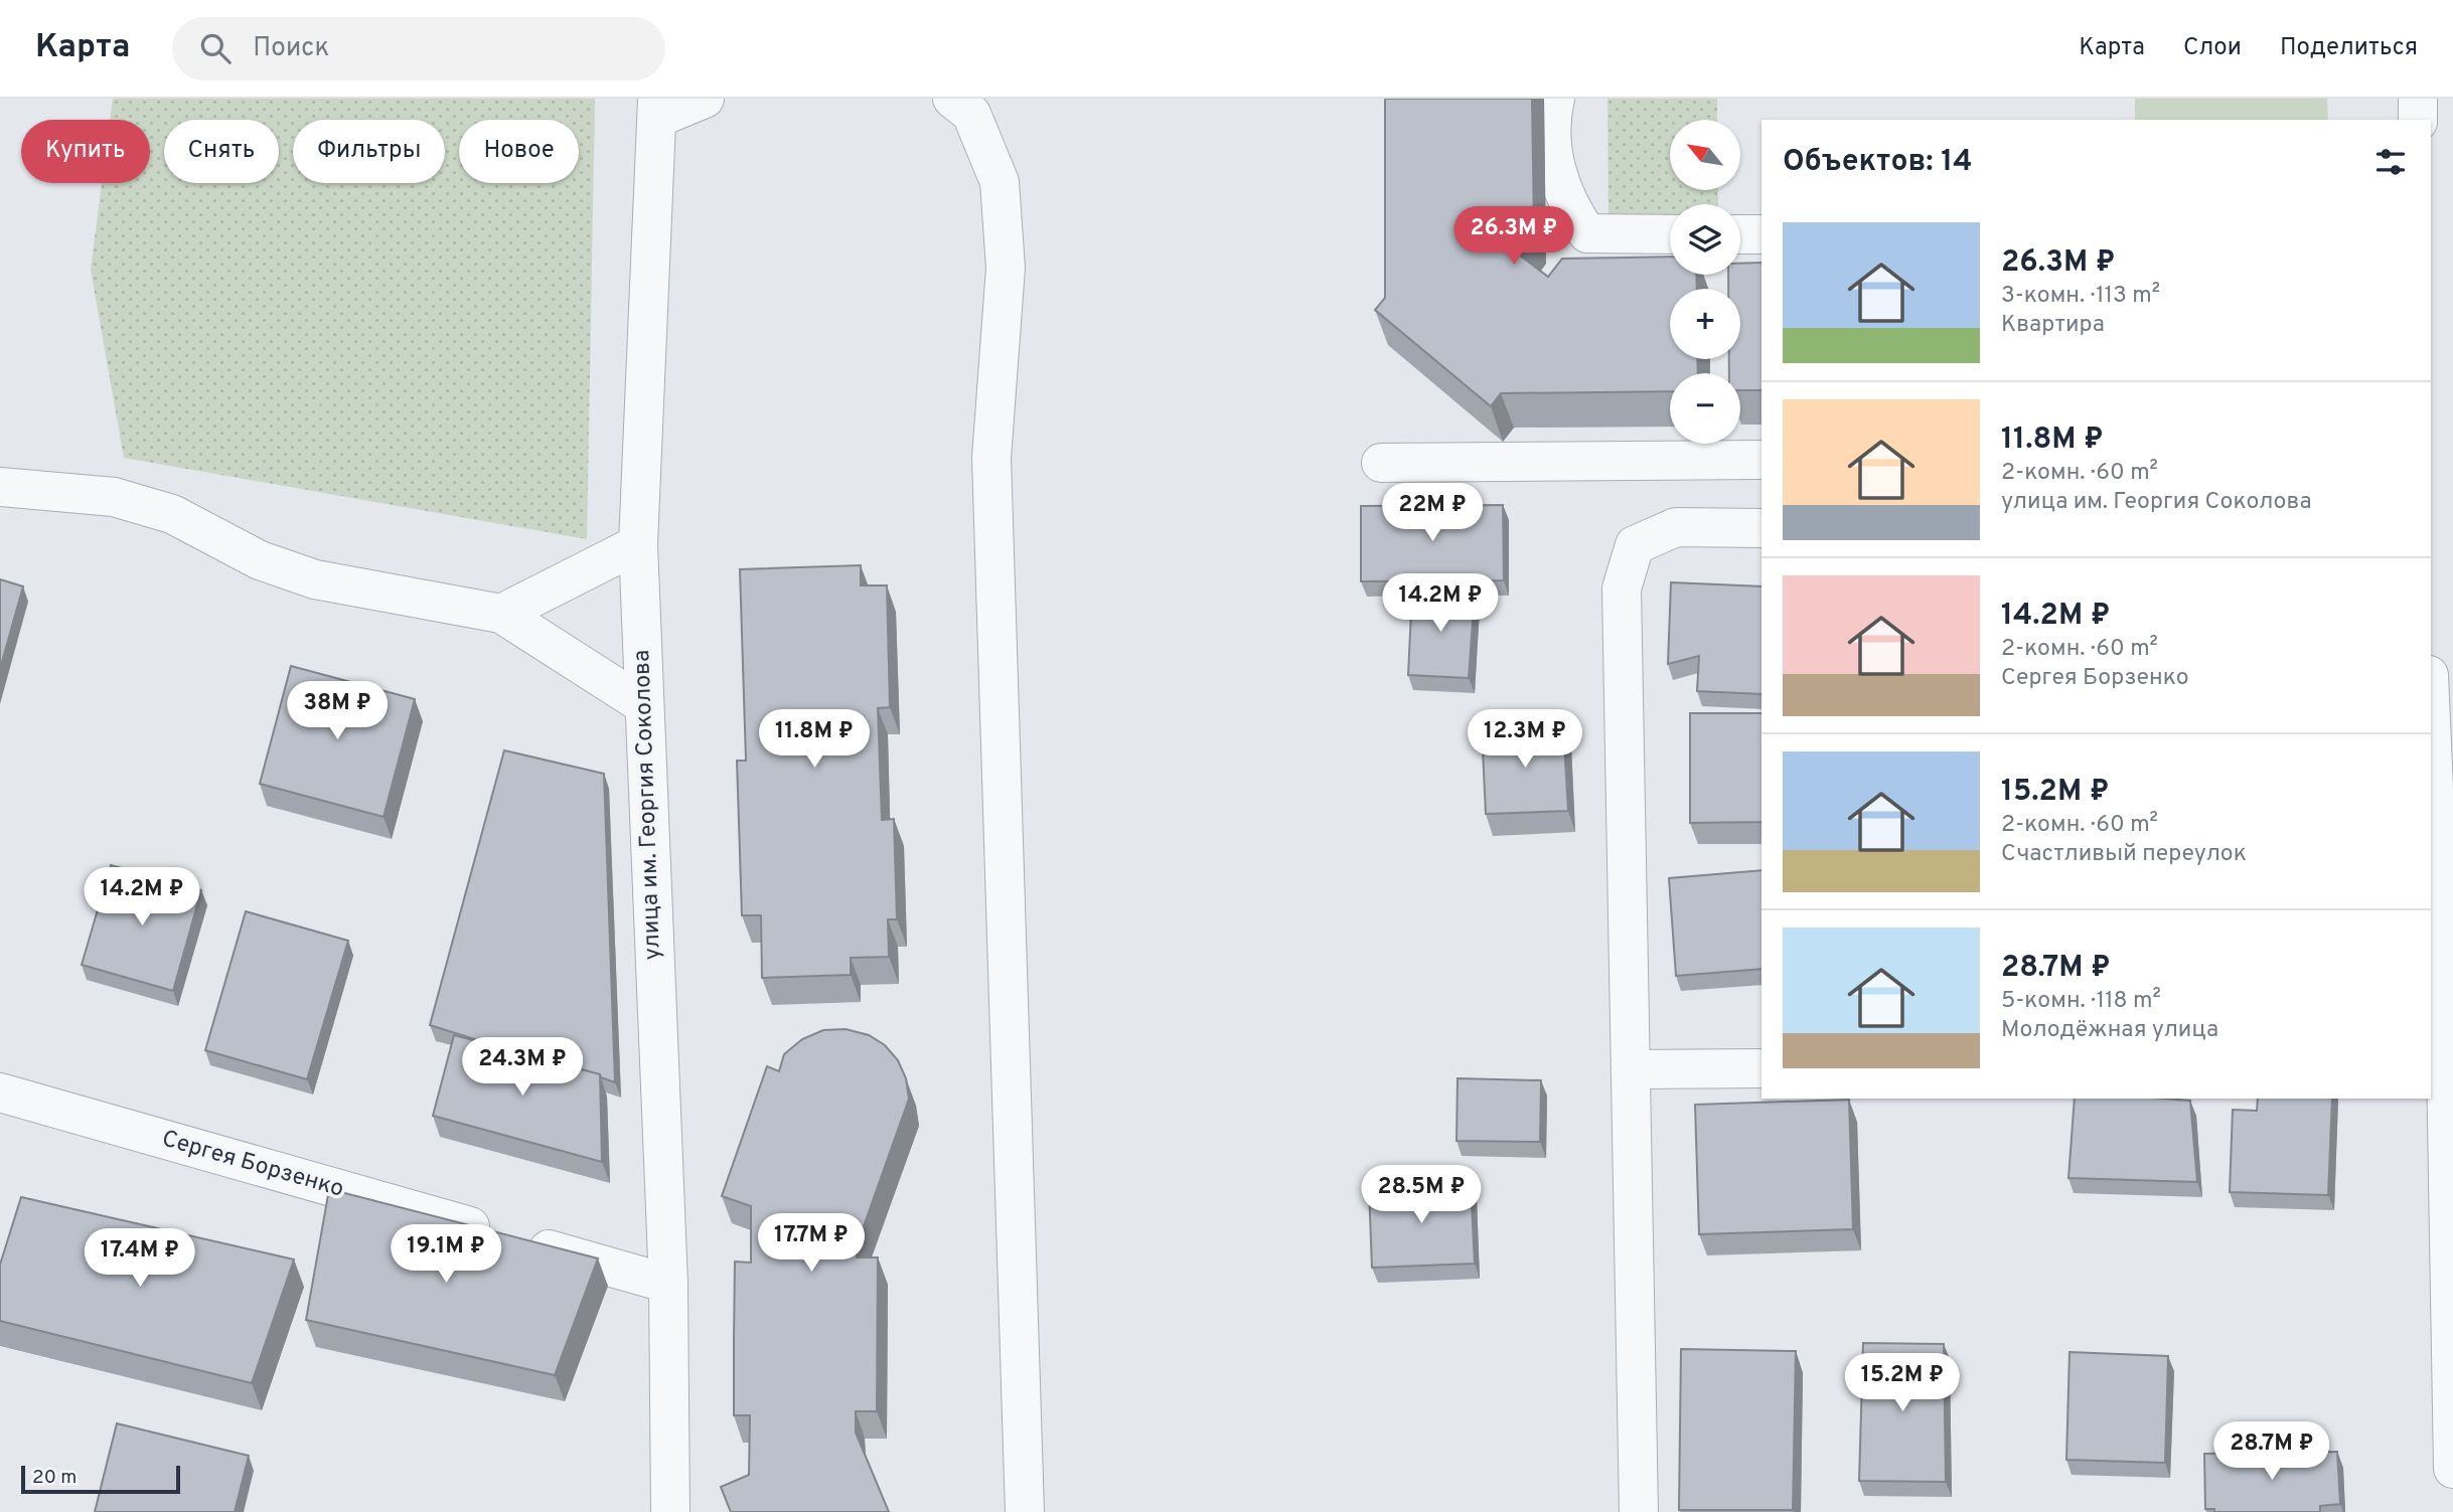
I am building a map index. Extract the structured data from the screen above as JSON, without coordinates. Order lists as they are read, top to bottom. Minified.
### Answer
{"streets":{"street":["улица им. Георгия Соколова","Сергея Борзенко"]},"crossings":[["улица им. Георгия Соколова","Сергея Борзенко"]],"scale_bar":"20 m","north":"top left","page":{"header":"Карта","search":"Поиск","nav":["Карта","Слои","Поделиться"],"map_buttons":["+","−"],"chip":["Купить","Снять","Фильтры","Новое"],"heading":"Объектов: 14","list":[{"name":"26.3M ₽","note":"3-комн. · 113 m² · Квартира"},{"name":"11.8M ₽","note":"2-комн. · 60 m² · улица им. Георгия Соколова"},{"name":"14.2M ₽","note":"2-комн. · 60 m² · Сергея Борзенко"},{"name":"15.2M ₽","note":"2-комн. · 60 m² · Счастливый переулок"},{"name":"28.7M ₽","note":"5-комн. · 118 m² · Молодёжная улица"}],"price":["26.3M ₽","22M ₽","14.2M ₽","38M ₽","11.8M ₽","12.3M ₽","14.2M ₽","24.3M ₽","28.5M ₽","17.7M ₽","19.1M ₽","17.4M ₽","15.2M ₽","28.7M ₽"],"scale":"20 m"}}
